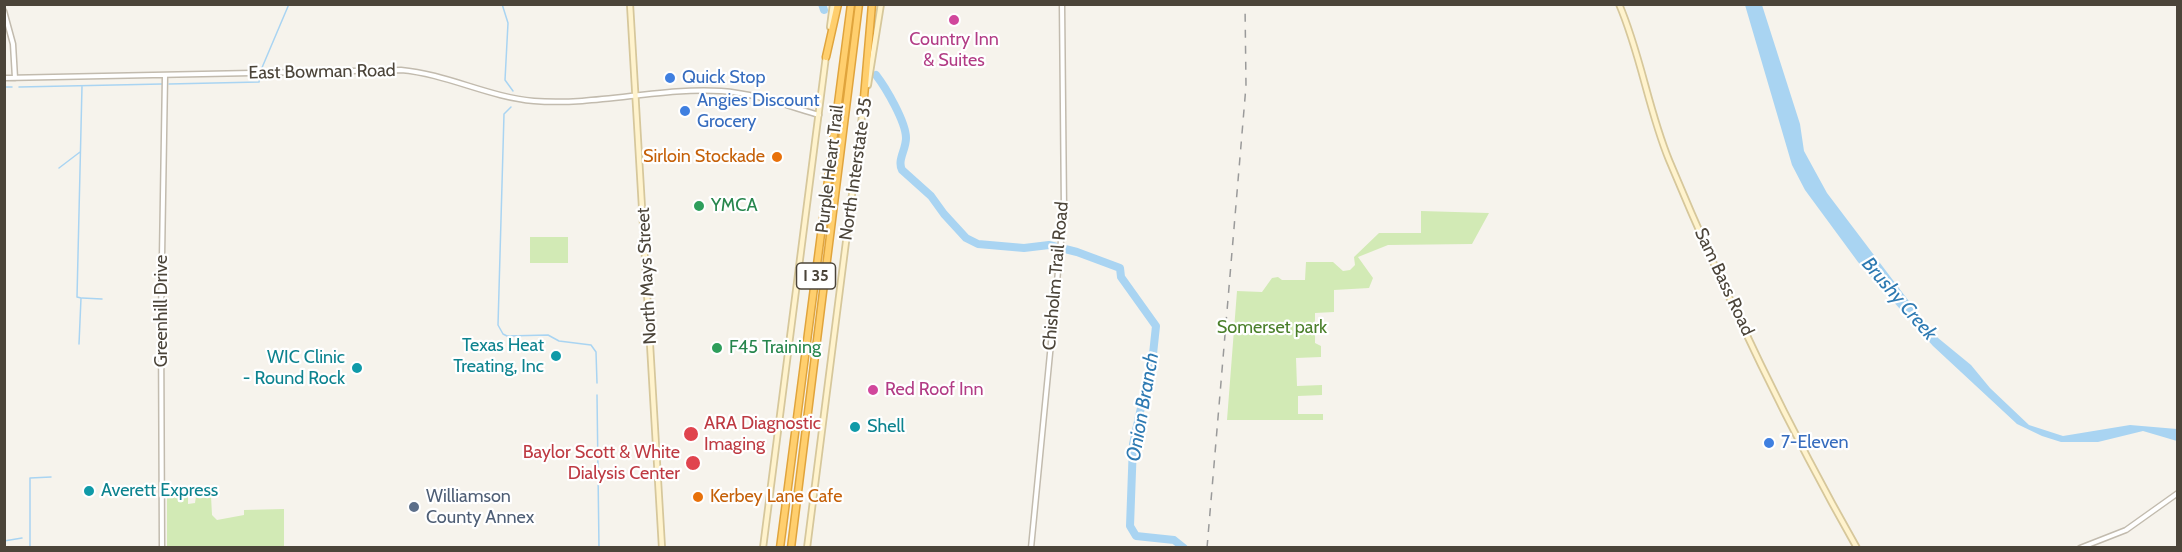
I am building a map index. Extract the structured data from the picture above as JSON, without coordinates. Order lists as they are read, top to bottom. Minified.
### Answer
{"streets":{"highway":["Purple Heart Trail","I 35"],"main road":["North Interstate 35","North Mays Street","Sam Bass Road"],"street":["East Bowman Road","Chisholm Trail Road","Greenhill Drive"]},"crossings":[["East Bowman Road","North Mays Street"],["East Bowman Road","Greenhill Drive"]],"water":["Brushy Creek","Onion Branch"],"parks":["Somerset park"],"places":["Country Inn & Suites","Quick Stop","Angies Discount Grocery","Sirloin Stockade","YMCA","F45 Training","Texas Heat Treating, Inc","WIC Clinic - Round Rock","Red Roof Inn","Shell","ARA Diagnostic Imaging","7-Eleven","Baylor Scott & White Dialysis Center","Averett Express","Kerbey Lane Cafe","Williamson County Annex"]}
